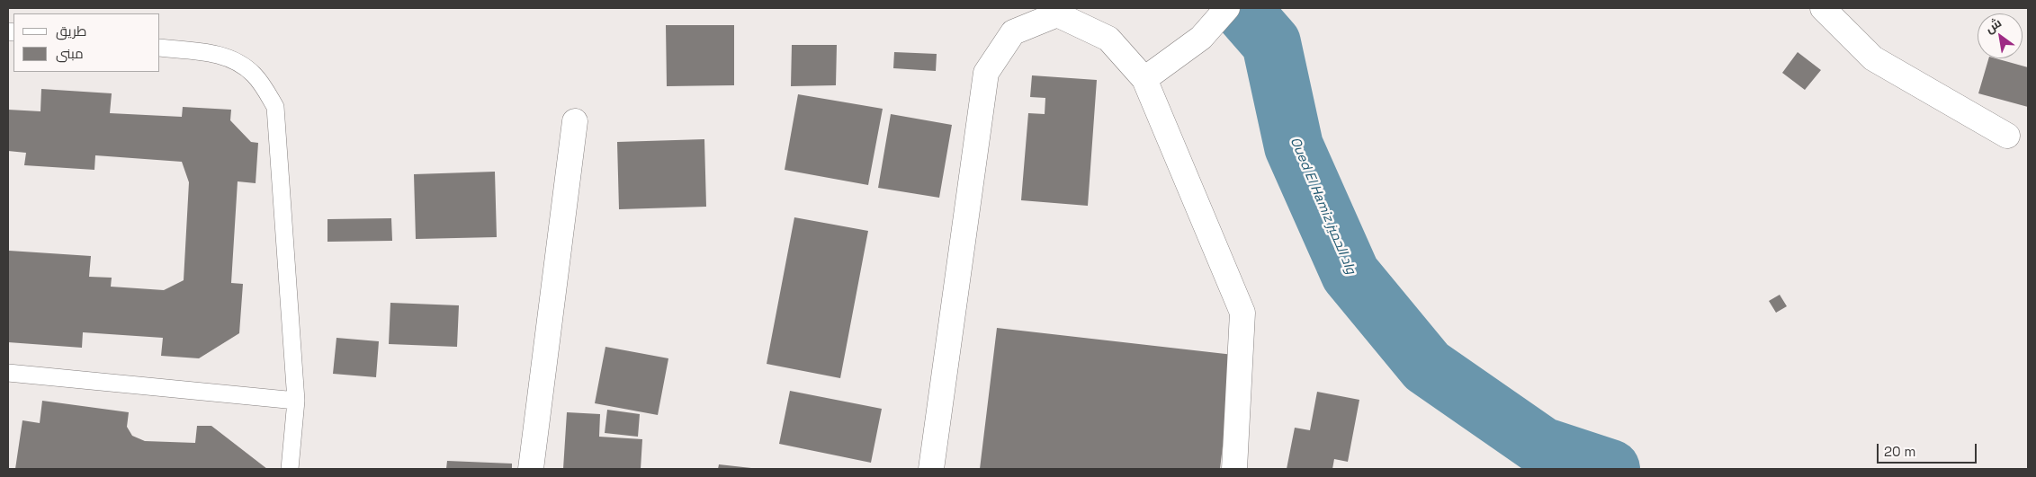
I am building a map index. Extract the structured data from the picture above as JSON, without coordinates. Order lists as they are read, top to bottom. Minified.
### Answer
{"water":["Oued El Hamiz واد الحميز"],"legend":["طريق","مبنى"],"scale_bar":"20 m","north":"top left"}
